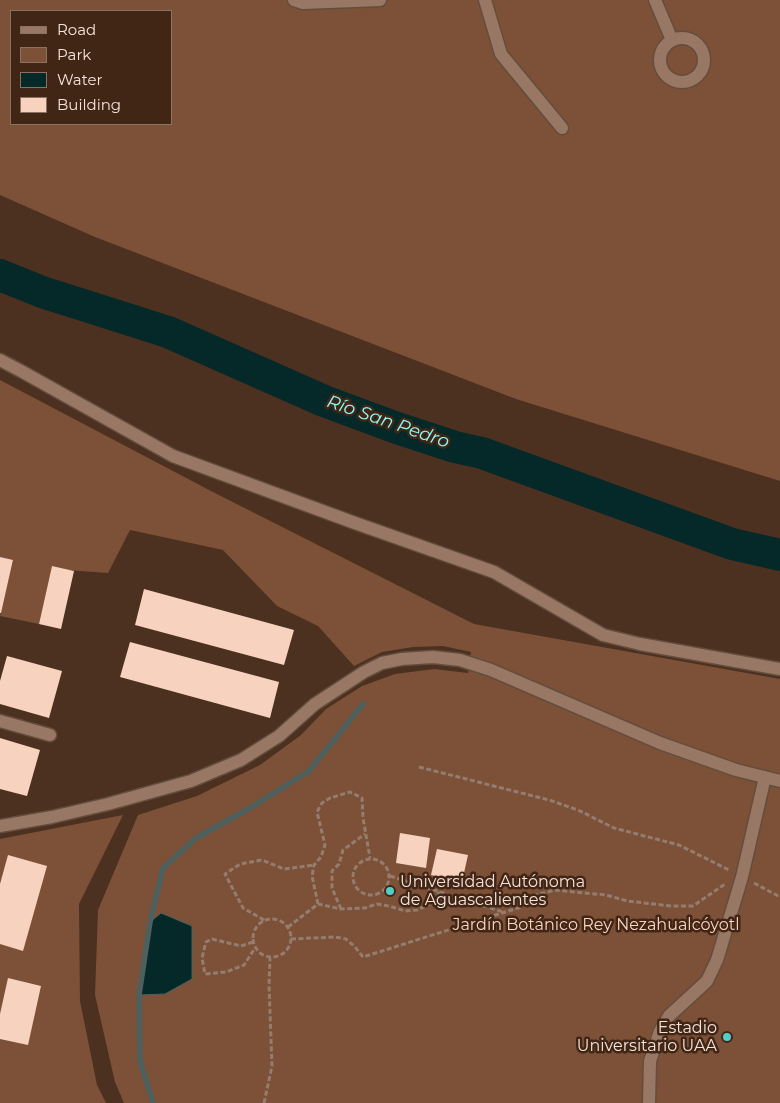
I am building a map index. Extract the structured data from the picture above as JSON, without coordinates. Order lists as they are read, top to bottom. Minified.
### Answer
{"water":["Río San Pedro"],"parks":["Jardín Botánico Rey Nezahualcóyotl"],"places":["Universidad Autónoma de Aguascalientes","Estadio Universitario UAA"],"legend":["Road","Park","Water","Building"]}
